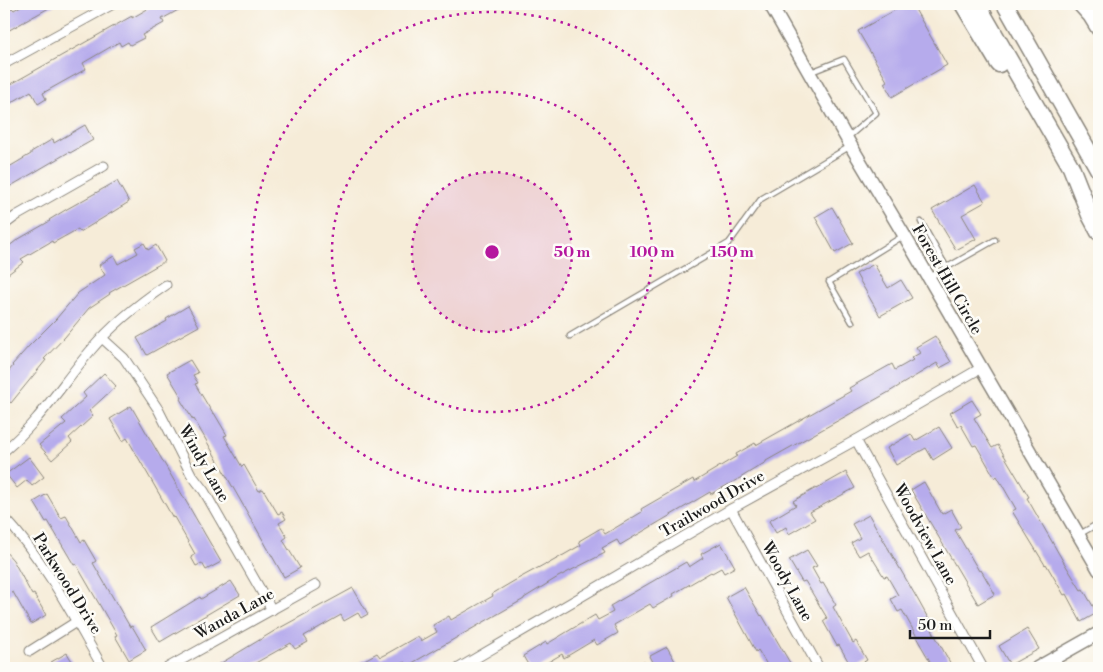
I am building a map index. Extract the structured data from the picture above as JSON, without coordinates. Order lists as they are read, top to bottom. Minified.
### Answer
{"streets":{"street":["Forest Hill Circle","Windy Lane","Trailwood Drive","Woodview Lane","Woody Lane","Parkwood Drive","Wanda Lane"]},"crossings":[["Forest Hill Circle","Trailwood Drive"],["Windy Lane","Wanda Lane"],["Trailwood Drive","Woodview Lane"],["Trailwood Drive","Woody Lane"]],"scale_bar":"50 m","rings":["50 m","100 m","150 m"]}
